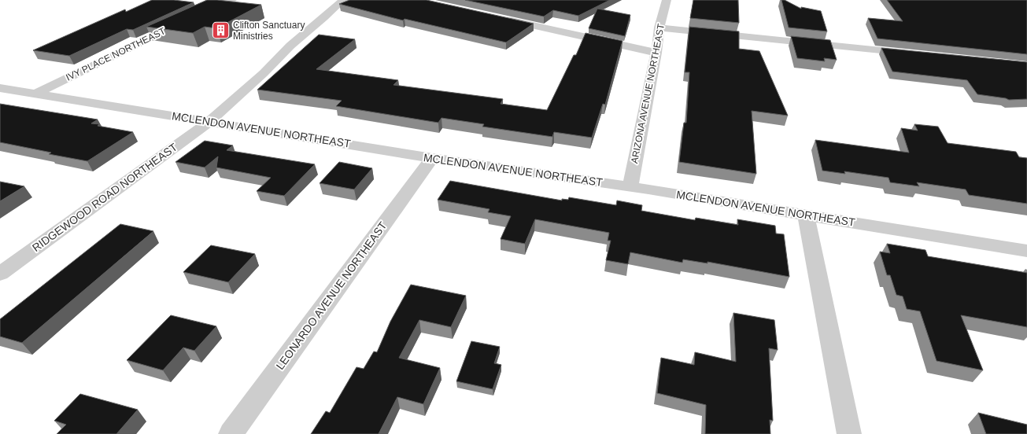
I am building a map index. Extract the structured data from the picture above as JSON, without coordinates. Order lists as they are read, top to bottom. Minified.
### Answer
{"streets":{"street":["IVY PLACE NORTHEAST","ARIZONA AVENUE NORTHEAST","MCLENDON AVENUE NORTHEAST","RIDGEWOOD ROAD NORTHEAST","LEONARDO AVENUE NORTHEAST"]},"crossings":[["IVY PLACE NORTHEAST","MCLENDON AVENUE NORTHEAST"],["ARIZONA AVENUE NORTHEAST","MCLENDON AVENUE NORTHEAST"],["MCLENDON AVENUE NORTHEAST","RIDGEWOOD ROAD NORTHEAST"],["MCLENDON AVENUE NORTHEAST","LEONARDO AVENUE NORTHEAST"]],"places":{"building":["Clifton Sanctuary Ministries"]}}
